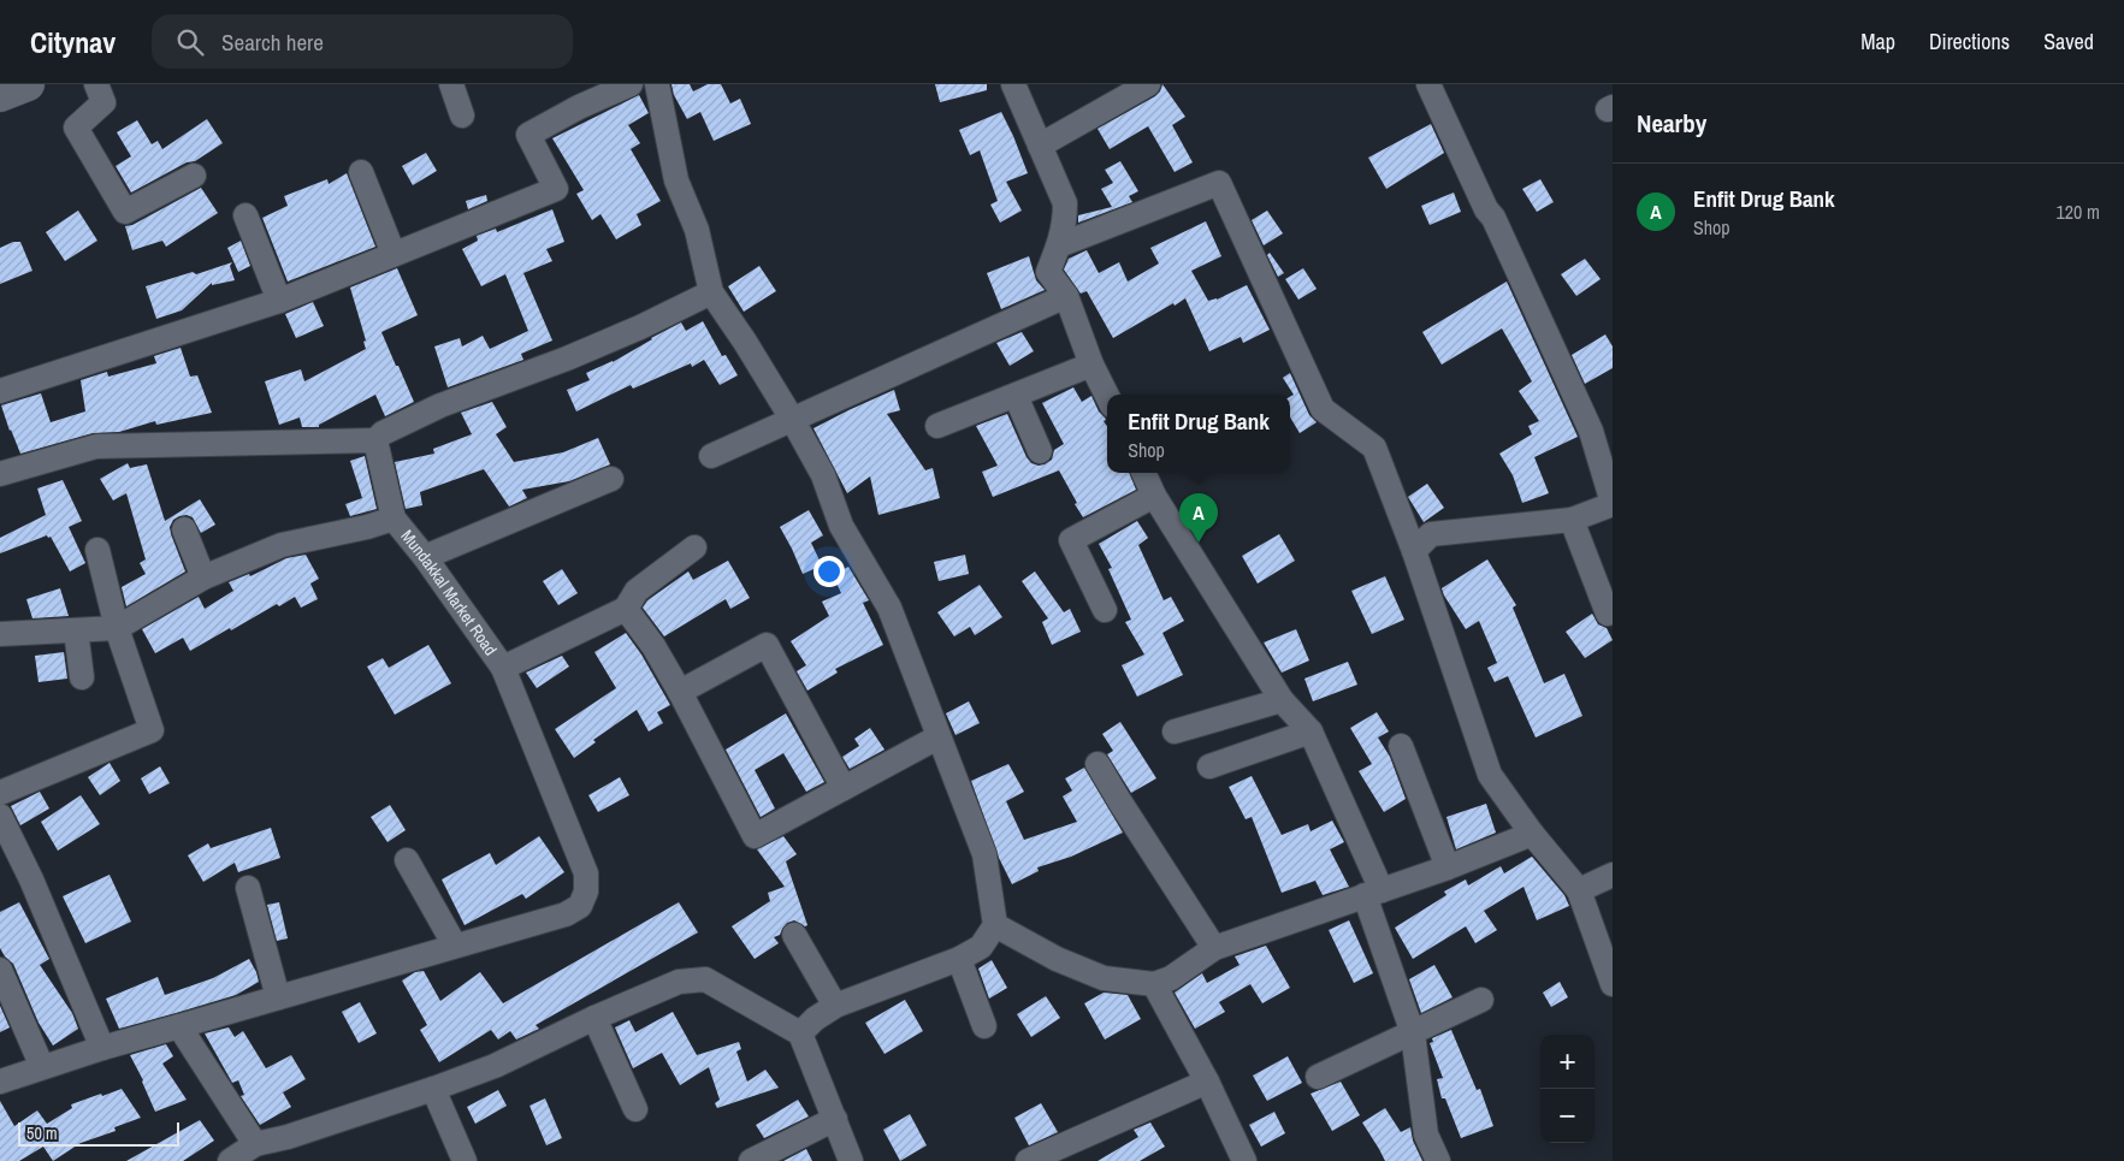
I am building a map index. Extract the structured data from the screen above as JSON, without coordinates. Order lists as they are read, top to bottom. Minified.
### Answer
{"streets":{"street":["Mundakkal Market Road"]},"scale_bar":"50 m","page":{"header":"Citynav","search":"Search here","nav":["Map","Directions","Saved"],"heading":"Nearby","list":[{"mark":"A","name":"Enfit Drug Bank","note":"Shop","value":"120 m"}],"popup":["Enfit Drug Bank","Shop"],"pins":"A","map_buttons":["+","−"],"scale":"50 m"}}
